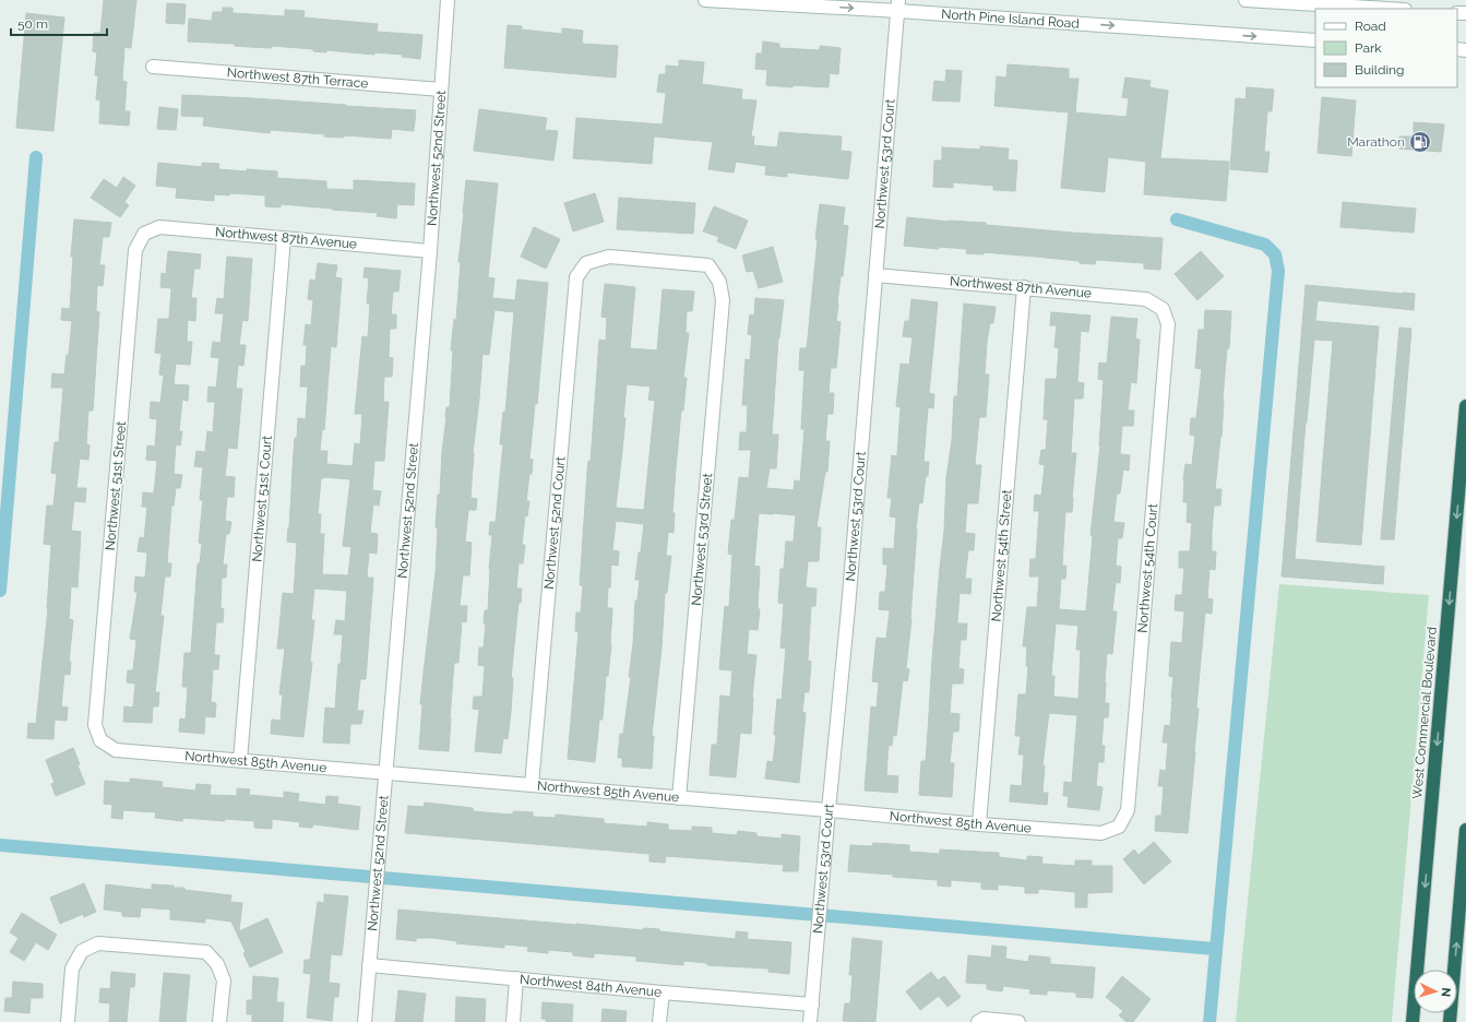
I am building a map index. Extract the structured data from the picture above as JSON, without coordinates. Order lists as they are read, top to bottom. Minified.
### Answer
{"streets":{"highway":["West Commercial Boulevard"],"street":["North Pine Island Road","Northwest 87th Terrace","Northwest 52nd Street","Northwest 53rd Court","Northwest 87th Avenue","Northwest 51st Street","Northwest 51st Court","Northwest 52nd Court","Northwest 53rd Street","Northwest 54th Street","Northwest 54th Court","Northwest 85th Avenue","Northwest 84th Avenue"]},"crossings":[["North Pine Island Road","Northwest 53rd Court"],["Northwest 87th Terrace","Northwest 52nd Street"],["Northwest 52nd Street","Northwest 87th Avenue"],["Northwest 52nd Street","Northwest 85th Avenue"],["Northwest 52nd Street","Northwest 84th Avenue"],["Northwest 53rd Court","Northwest 87th Avenue"],["Northwest 53rd Court","Northwest 85th Avenue"],["Northwest 53rd Court","Northwest 84th Avenue"],["Northwest 87th Avenue","Northwest 51st Street"],["Northwest 87th Avenue","Northwest 51st Court"],["Northwest 87th Avenue","Northwest 54th Street"],["Northwest 87th Avenue","Northwest 54th Court"],["Northwest 51st Street","Northwest 85th Avenue"],["Northwest 51st Court","Northwest 85th Avenue"],["Northwest 52nd Court","Northwest 53rd Street"],["Northwest 52nd Court","Northwest 85th Avenue"],["Northwest 53rd Street","Northwest 85th Avenue"],["Northwest 54th Street","Northwest 85th Avenue"],["Northwest 54th Court","Northwest 85th Avenue"]],"one_way":["North Pine Island Road"],"places":{"fuel station":["Marathon"]},"legend":["Road","Park","Building"],"scale_bar":"50 m","north":"right"}
